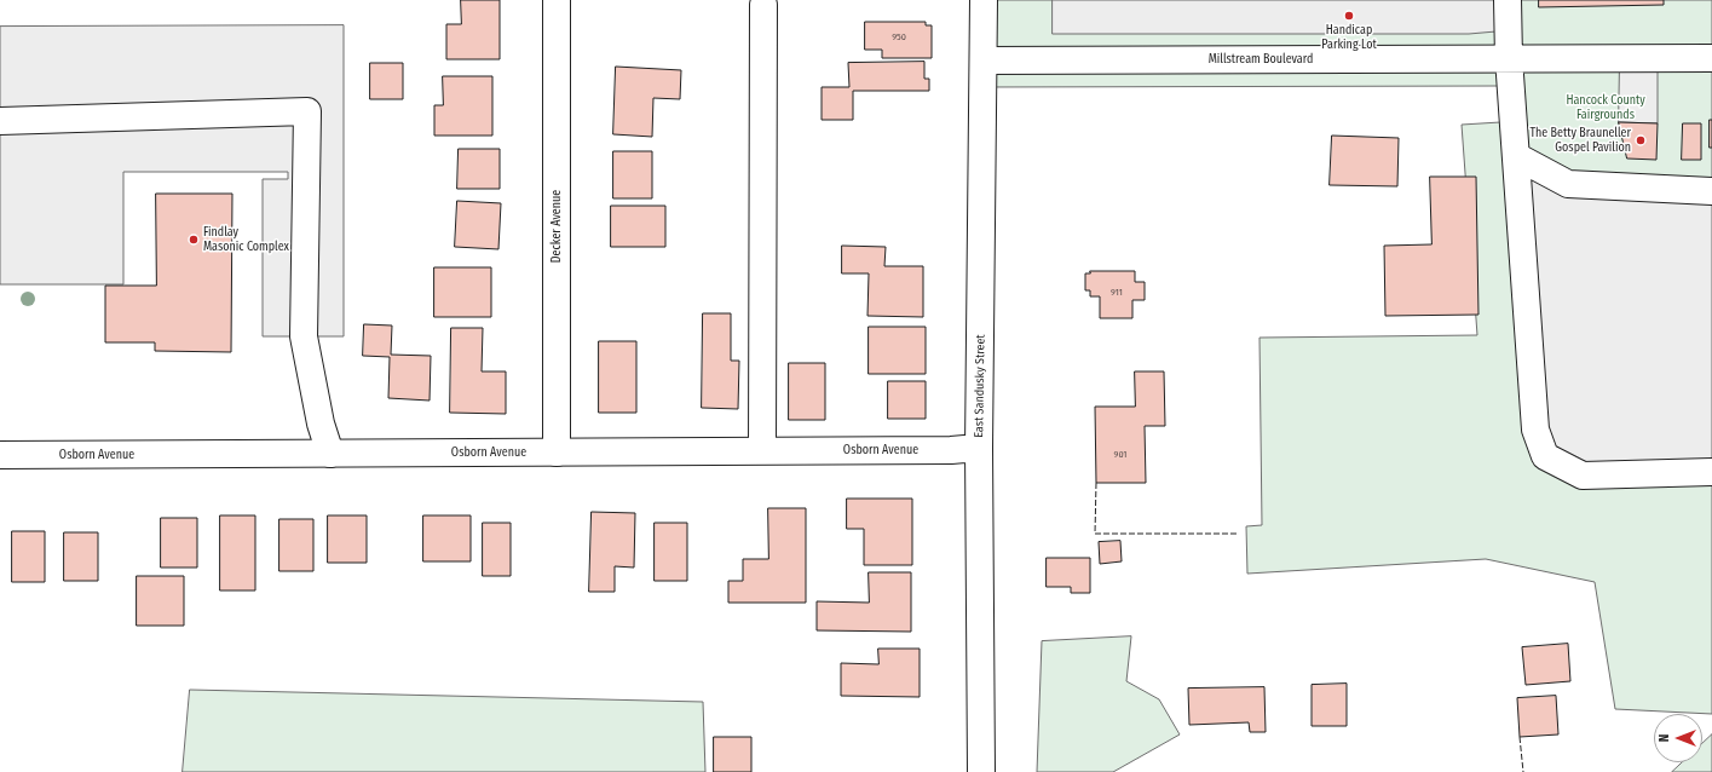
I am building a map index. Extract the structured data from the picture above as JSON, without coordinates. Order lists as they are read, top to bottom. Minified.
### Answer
{"streets":{"main road":["Millstream Boulevard","Decker Avenue","East Sandusky Street","Osborn Avenue"]},"crossings":[["Millstream Boulevard","East Sandusky Street"],["Decker Avenue","Osborn Avenue"],["East Sandusky Street","Osborn Avenue"]],"parks":["Hancock County Fairgrounds"],"places":["Handicap Parking Lot","The Betty Brauneller Gospel Pavilion","Findlay Masonic Complex"],"house_numbers":["950","911","901"],"north":"left"}
